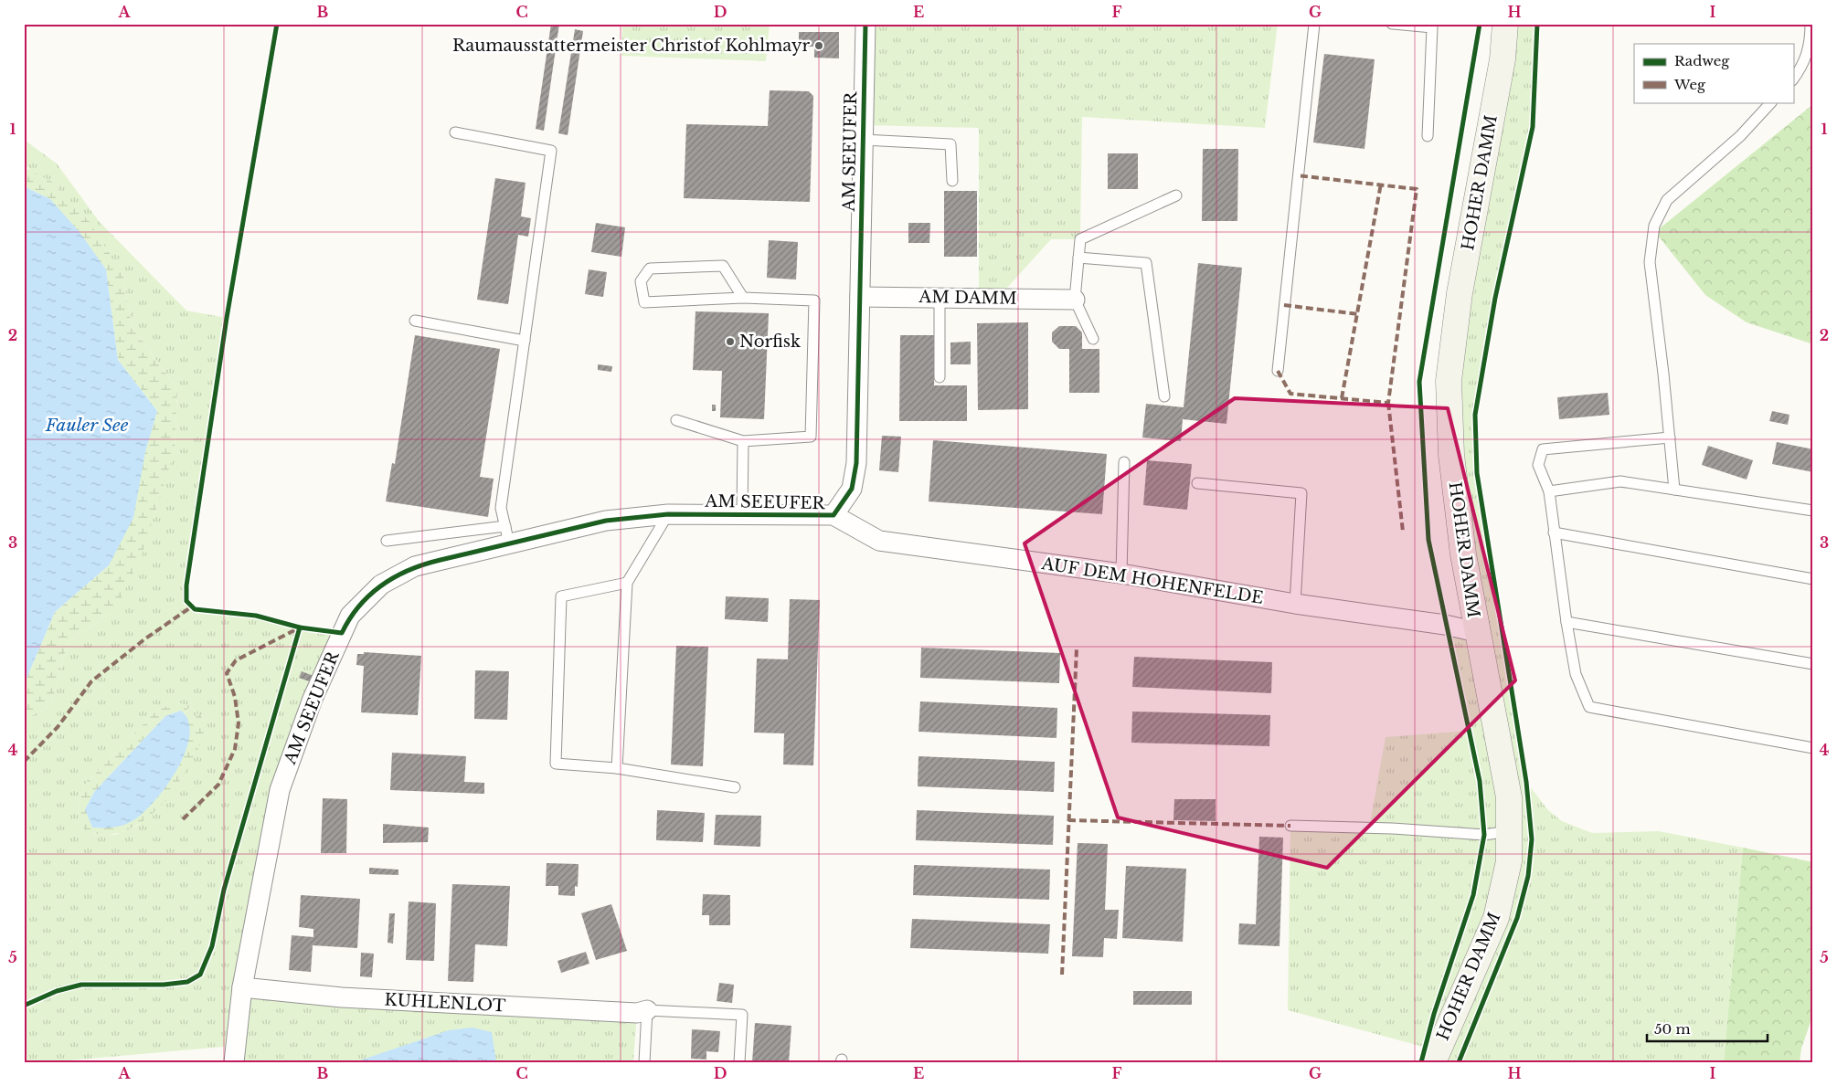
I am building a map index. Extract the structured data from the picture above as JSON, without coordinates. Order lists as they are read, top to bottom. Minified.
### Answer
{"streets":{"main road":["HOHER DAMM"],"street":["AM SEEUFER","AM DAMM","AUF DEM HOHENFELDE","KUHLENLOT"]},"crossings":[["AM SEEUFER","AM DAMM"],["AM SEEUFER","AUF DEM HOHENFELDE"],["AM SEEUFER","KUHLENLOT"],["HOHER DAMM","AUF DEM HOHENFELDE"]],"water":["Fauler See"],"places":["Raumausstattermeister Christof Kohlmayr","Norfisk"],"legend":["Radweg","Weg"],"scale_bar":"50 m","grid":{"columns":["A","B","C","D","E","F","G","H","I"],"rows":["1","2","3","4","5"]}}
